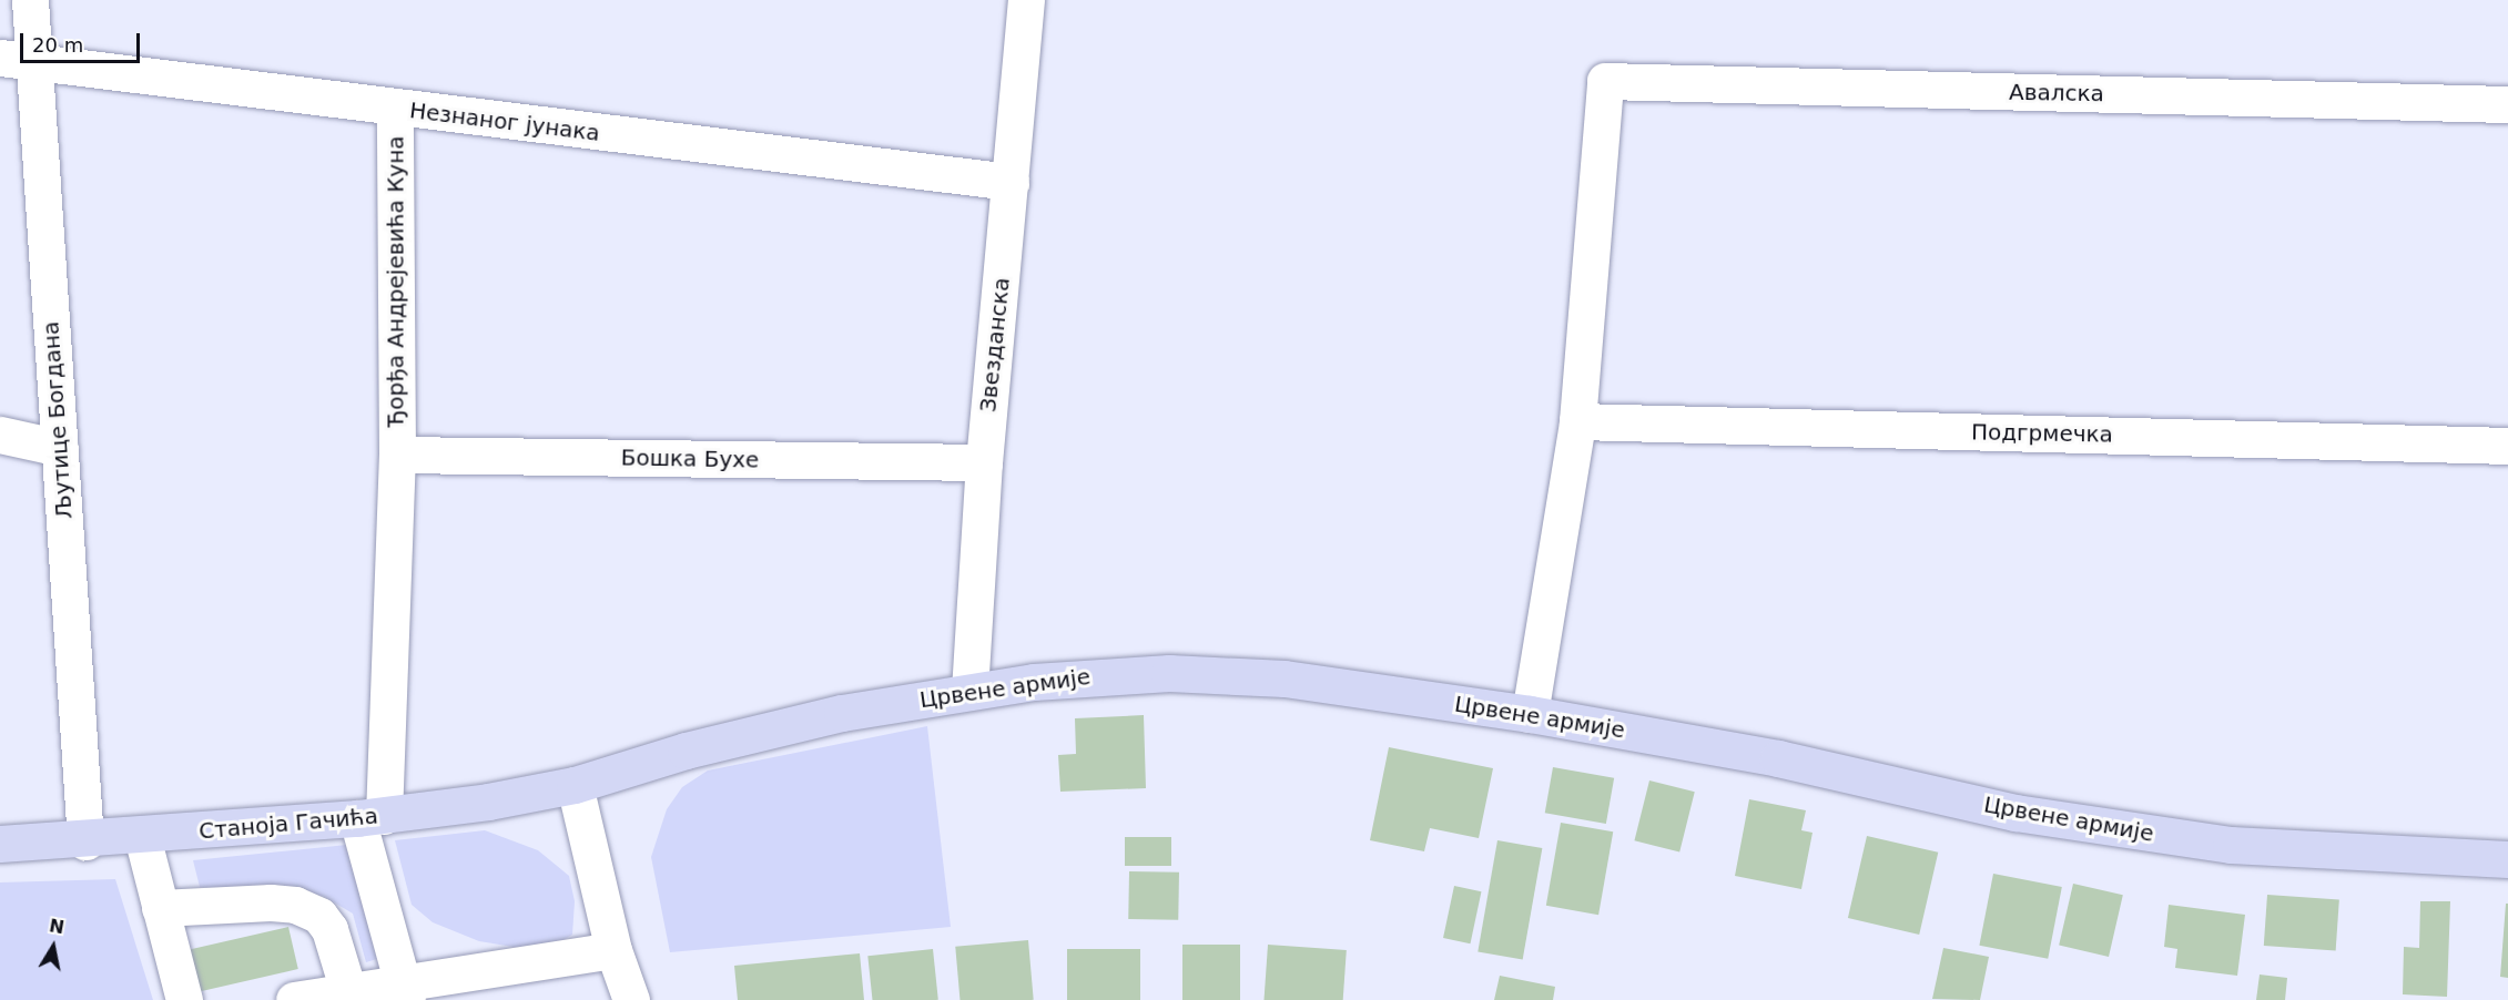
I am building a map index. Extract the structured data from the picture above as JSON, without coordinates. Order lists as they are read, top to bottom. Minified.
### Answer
{"streets":{"main road":["Црвене армије","Станоја Гачића"],"street":["Авалска","Незнаног јунака","Ђорђа Андрејевића Куна","Звезданска","Љутице Богдана","Подгрмечка","Бошка Бухе"]},"crossings":[["Авалска","Подгрмечка"],["Незнаног јунака","Ђорђа Андрејевића Куна"],["Незнаног јунака","Звезданска"],["Незнаног јунака","Љутице Богдана"],["Ђорђа Андрејевића Куна","Бошка Бухе"],["Ђорђа Андрејевића Куна","Станоја Гачића"],["Звезданска","Бошка Бухе"],["Звезданска","Црвене армије"],["Љутице Богдана","Станоја Гачића"],["Црвене армије","Станоја Гачића"]],"scale_bar":"20 m","north":"top"}
